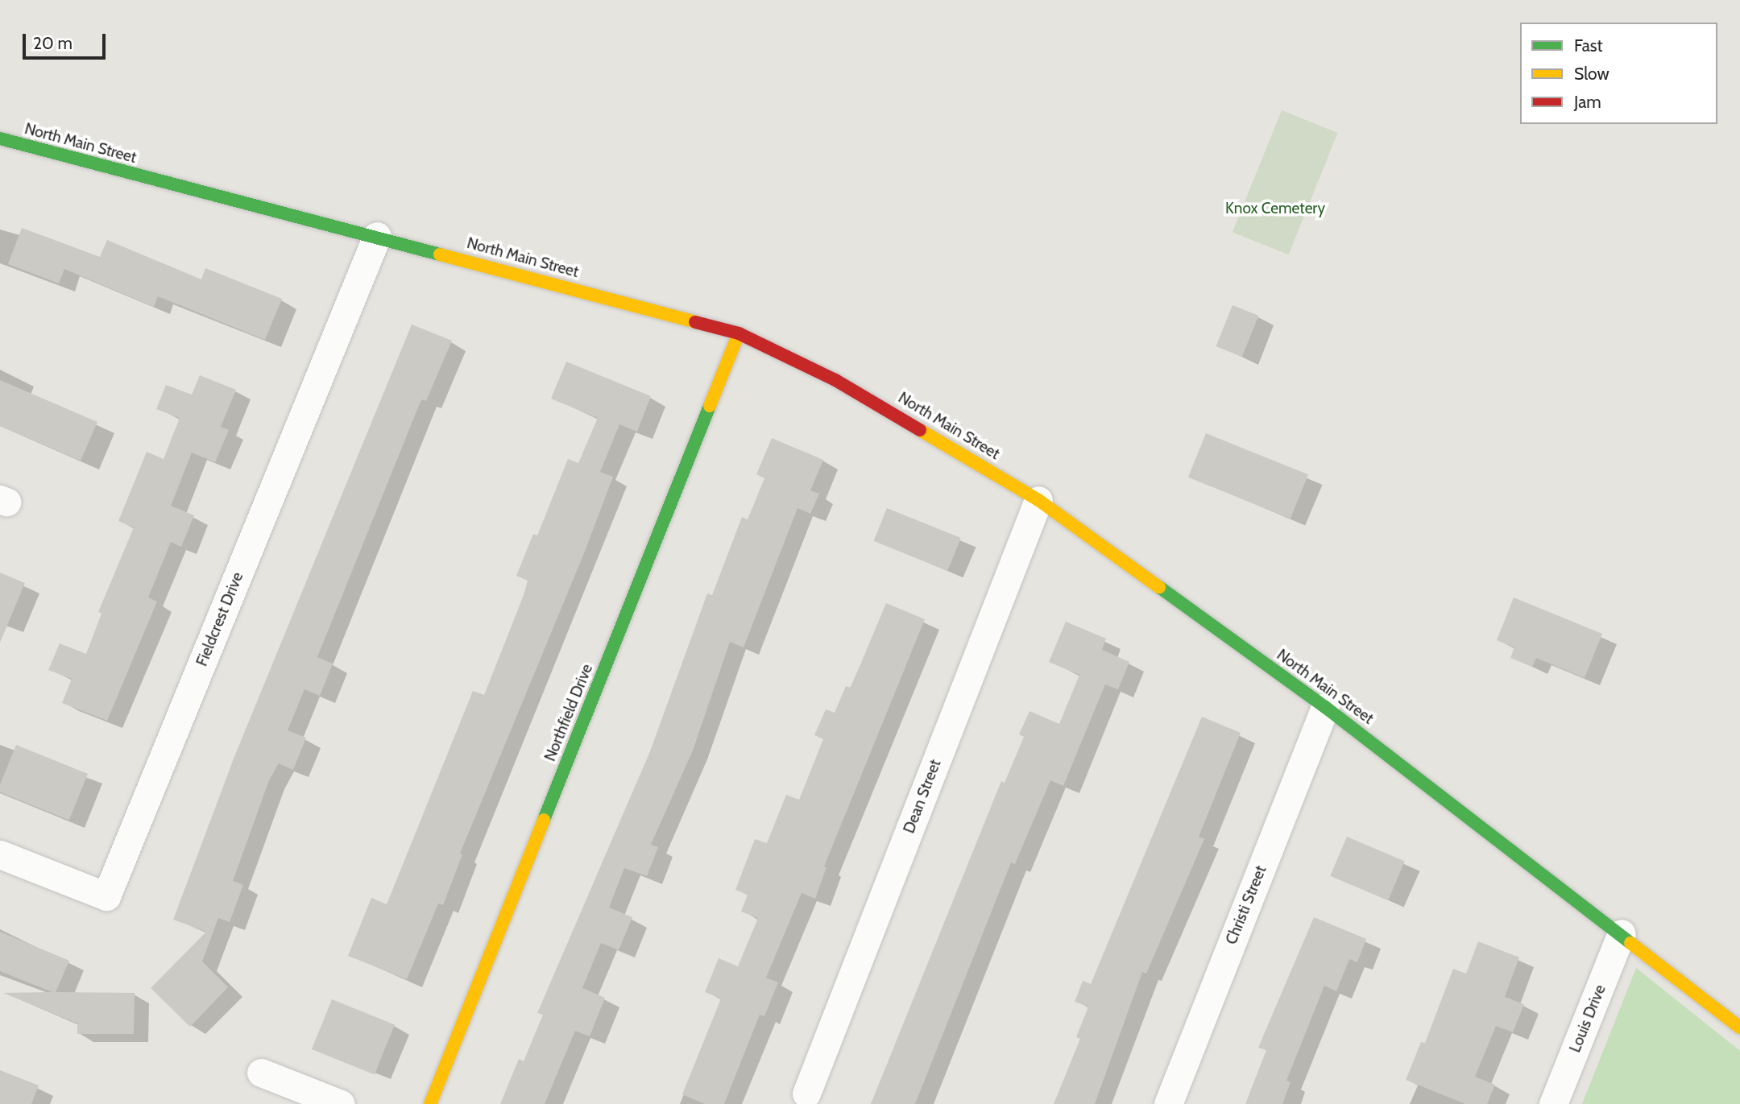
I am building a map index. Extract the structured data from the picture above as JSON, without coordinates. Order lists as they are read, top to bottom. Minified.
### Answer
{"streets":{"street":["North Main Street","Fieldcrest Drive","Northfield Drive","Dean Street","Christi Street","Louis Drive"]},"crossings":[["North Main Street","Fieldcrest Drive"],["North Main Street","Northfield Drive"],["North Main Street","Dean Street"],["North Main Street","Christi Street"],["North Main Street","Louis Drive"]],"parks":["Knox Cemetery"],"legend":["Fast","Slow","Jam"],"scale_bar":"20 m"}
